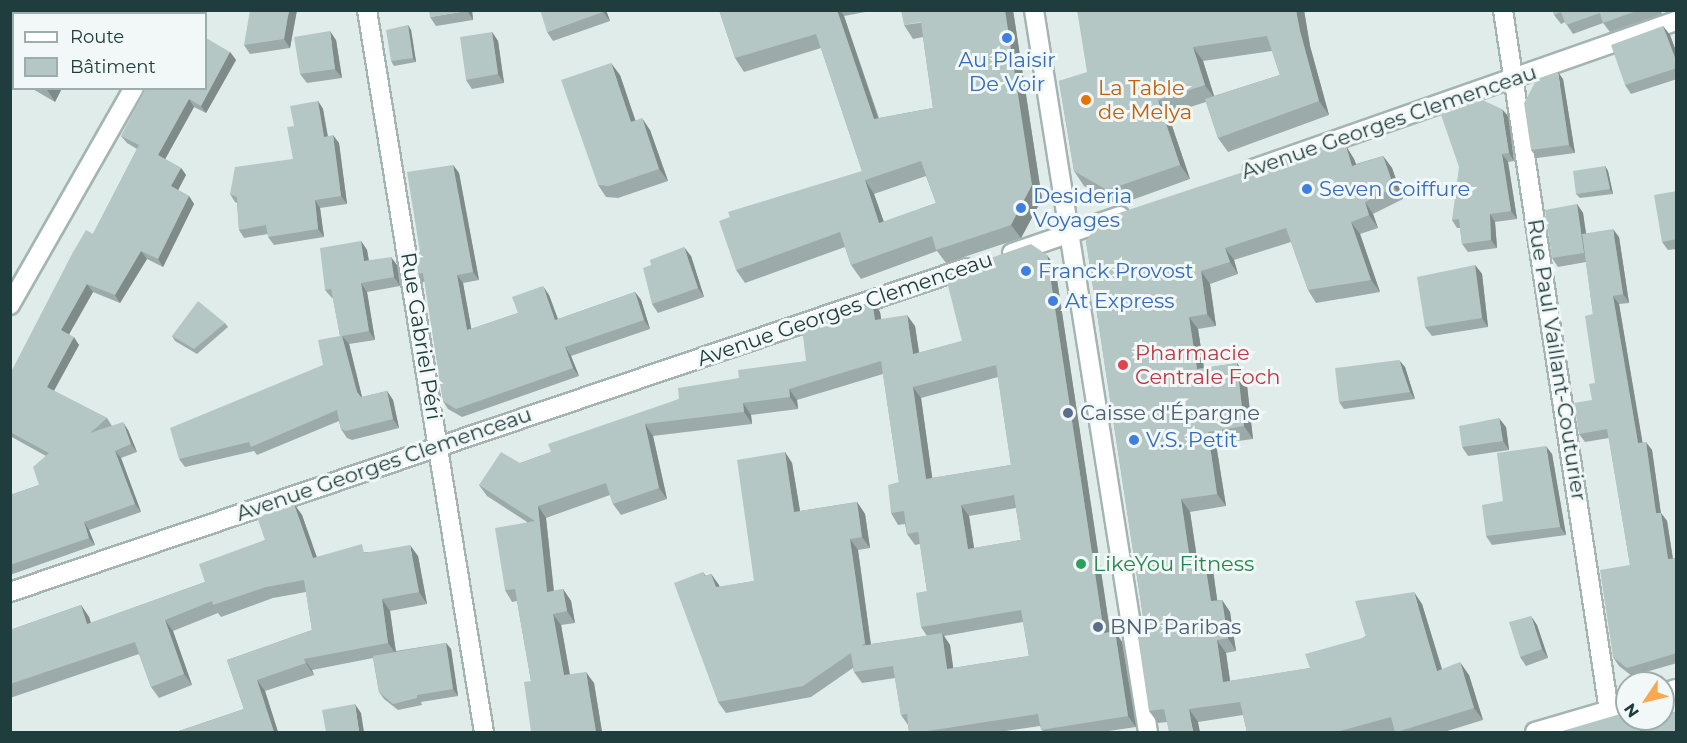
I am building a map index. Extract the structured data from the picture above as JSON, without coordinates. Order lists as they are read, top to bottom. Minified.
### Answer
{"streets":{"street":["Avenue Georges Clemenceau","Rue Gabriel Péri","Rue Paul Vaillant-Couturier"]},"crossings":[["Avenue Georges Clemenceau","Rue Gabriel Péri"],["Avenue Georges Clemenceau","Rue Paul Vaillant-Couturier"]],"places":["Au Plaisir De Voir","La Table de Melya","Seven Coiffure","Desideria Voyages","Franck Provost","At Express","Pharmacie Centrale Foch","Caisse d'Épargne","V.S. Petit","LikeYou Fitness","BNP Paribas"],"legend":["Route","Bâtiment"],"north":"bottom left"}
